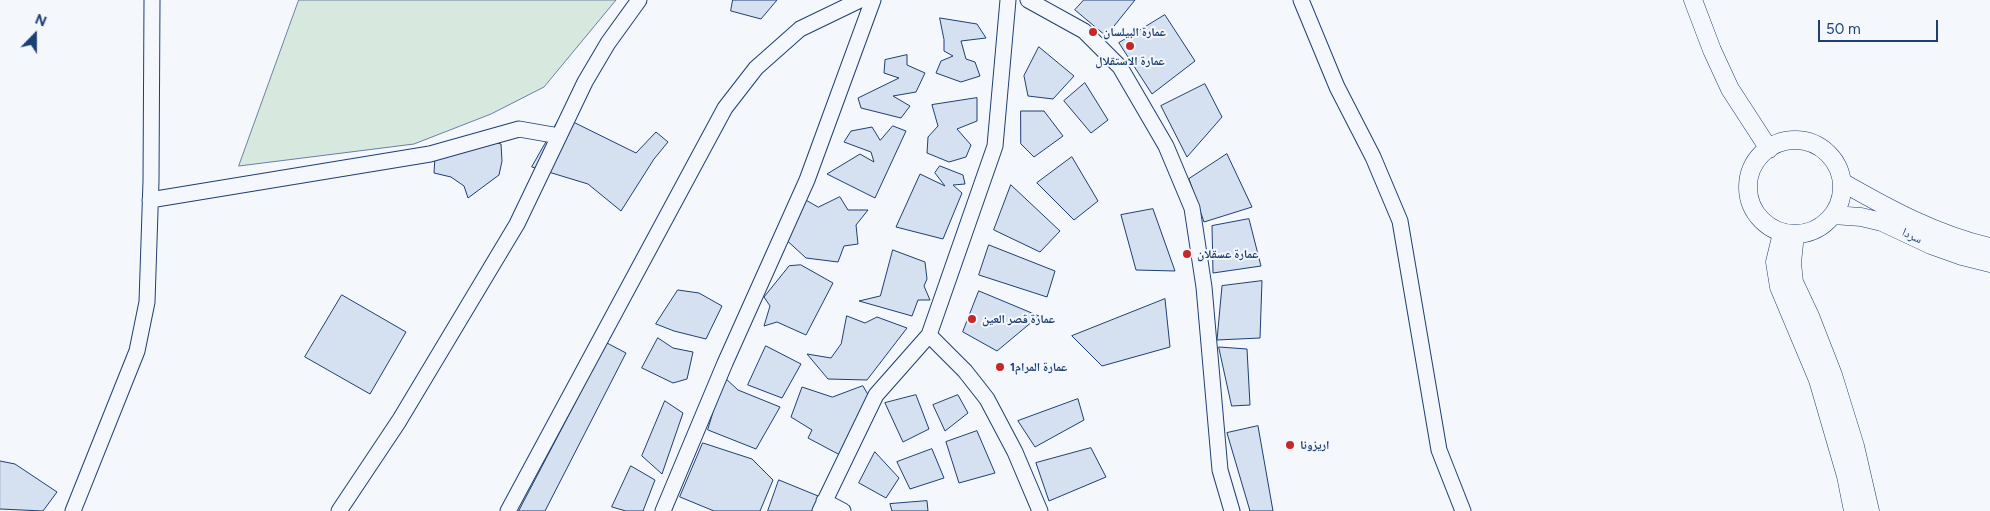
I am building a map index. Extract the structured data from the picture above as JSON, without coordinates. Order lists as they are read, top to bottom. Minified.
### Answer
{"streets":{"street":["سردا"]},"places":["عمارة البيلسان","عمارة الاستقلال","عمارة عسقلان","عمارة قصر العين","عمارة المرام1","اريزونا"],"scale_bar":"50 m","north":"top"}
